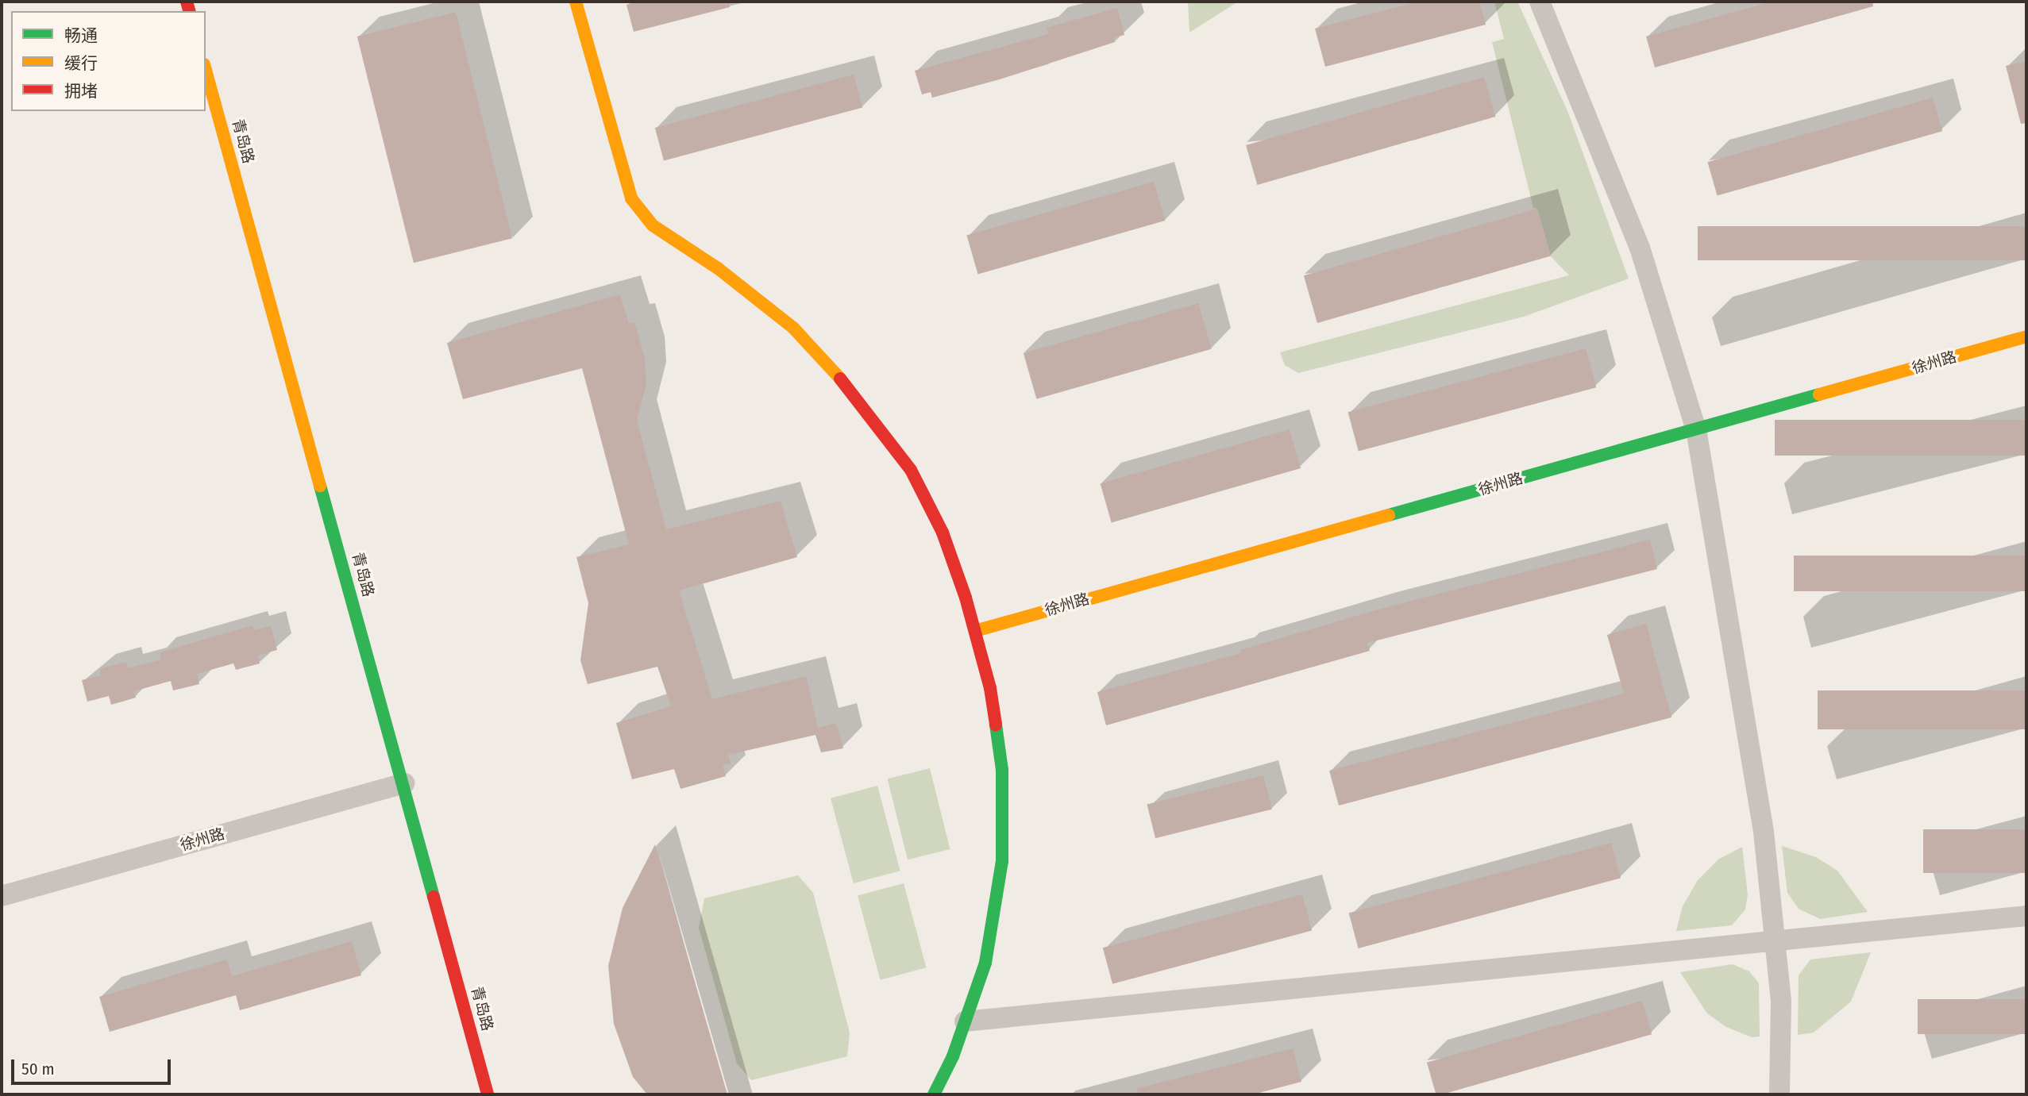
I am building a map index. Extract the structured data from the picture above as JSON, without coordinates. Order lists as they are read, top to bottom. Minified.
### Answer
{"streets":{"street":["青岛路","徐州路"]},"crossings":[["青岛路","徐州路"]],"legend":["畅通","缓行","拥堵"],"scale_bar":"50 m"}
